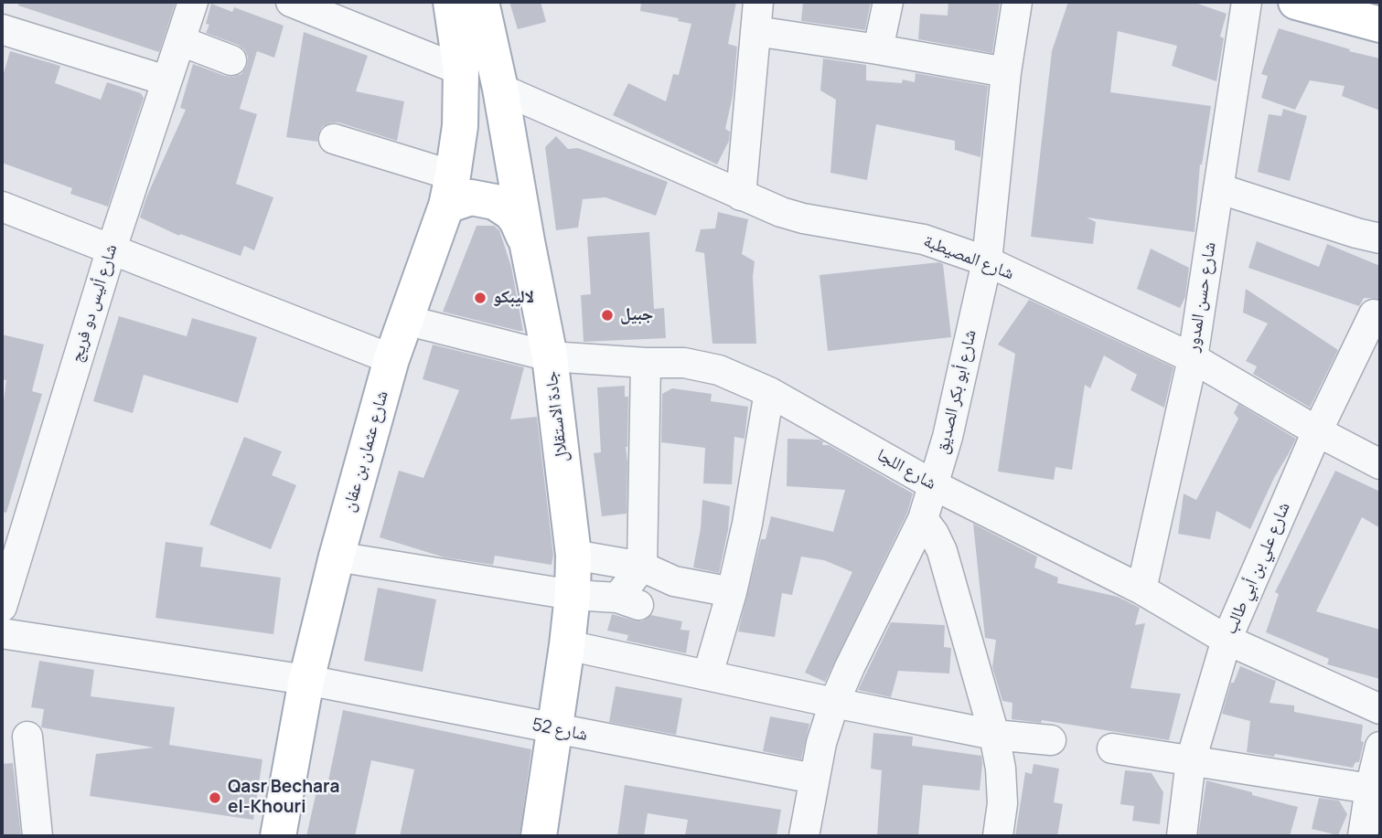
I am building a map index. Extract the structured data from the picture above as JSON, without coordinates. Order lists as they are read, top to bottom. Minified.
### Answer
{"streets":{"main road":["جادة الاستقلال","شارع عثمان بن عفان"],"street":["شارع المصيطبة","شارع حسن المدور","شارع أليس دو فريج","شارع أبو بكر الصديق","شارع اللجا","شارع علي بن أبي طالب","شارع 52"]},"crossings":[["شارع المصيطبة","شارع حسن المدور"],["شارع المصيطبة","شارع أبو بكر الصديق"],["شارع المصيطبة","جادة الاستقلال"],["شارع المصيطبة","شارع علي بن أبي طالب"],["شارع حسن المدور","شارع اللجا"],["شارع أبو بكر الصديق","شارع اللجا"],["شارع أبو بكر الصديق","شارع 52"],["جادة الاستقلال","شارع اللجا"],["جادة الاستقلال","شارع 52"],["شارع عثمان بن عفان","شارع اللجا"],["شارع عثمان بن عفان","شارع 52"],["شارع اللجا","شارع علي بن أبي طالب"]],"places":["لاليبكو","جبيل","Qasr Bechara el-Khouri"]}
